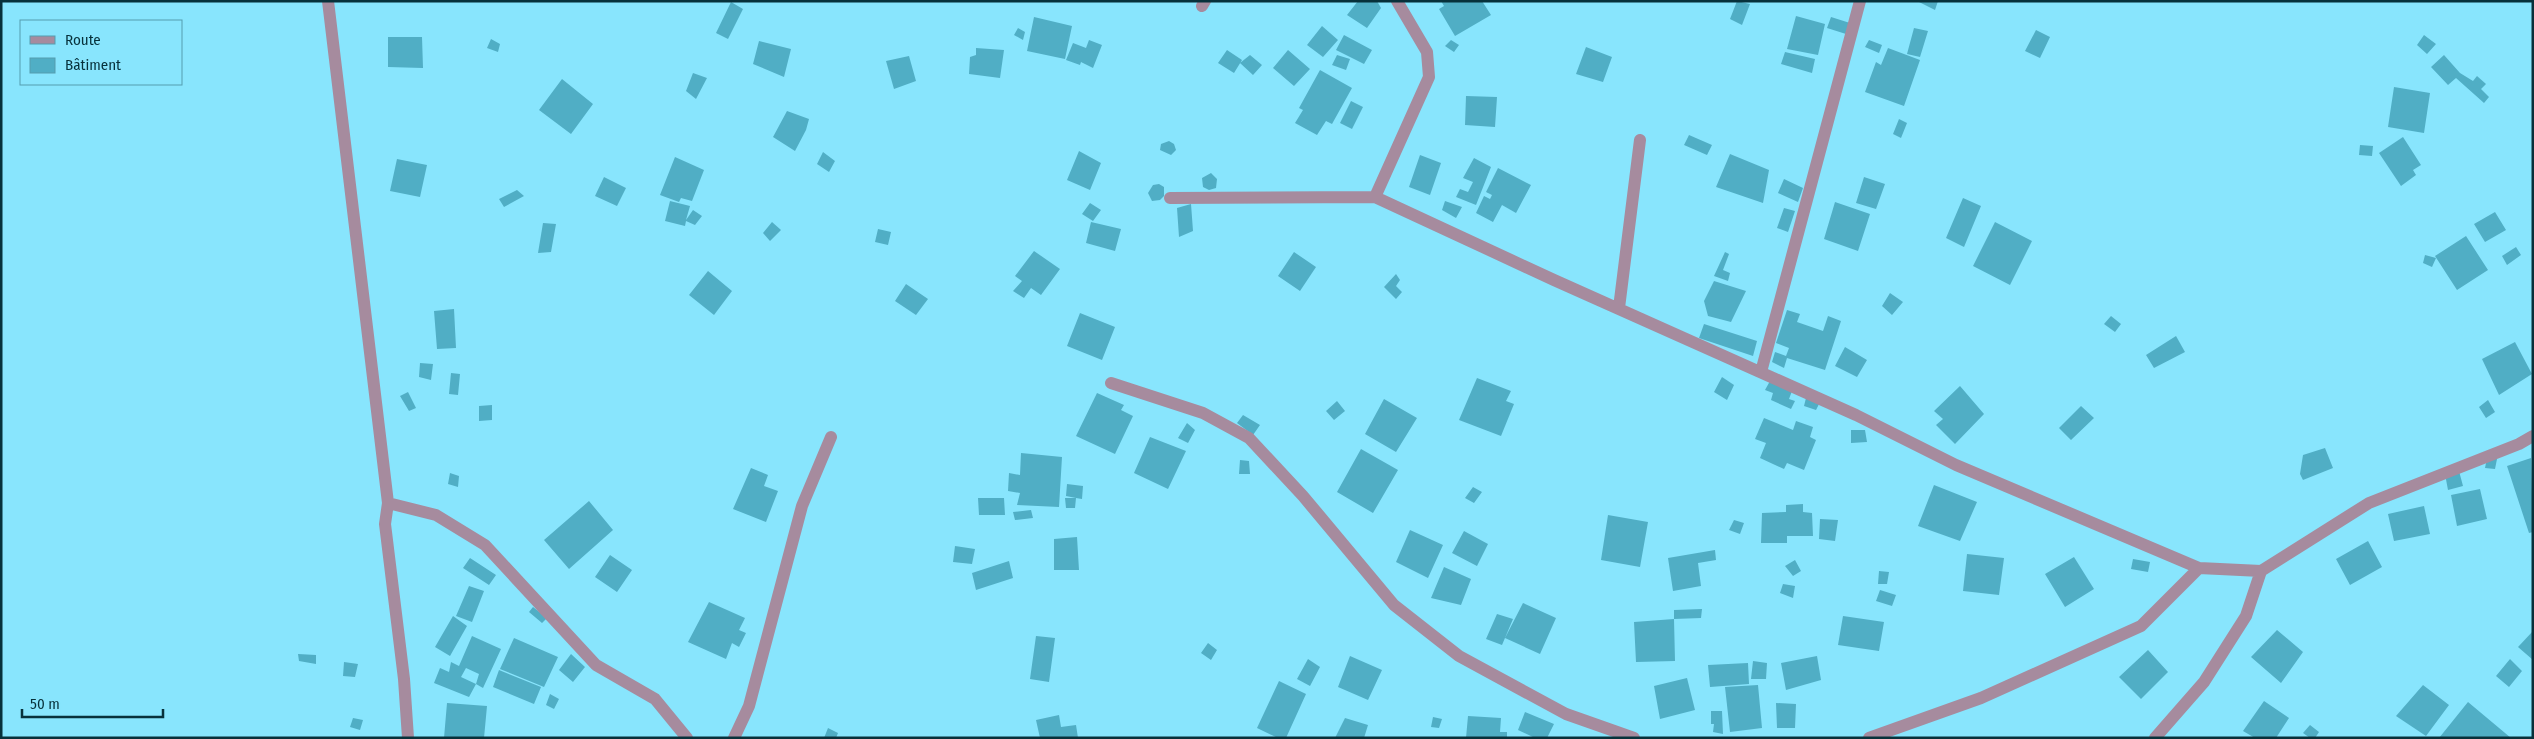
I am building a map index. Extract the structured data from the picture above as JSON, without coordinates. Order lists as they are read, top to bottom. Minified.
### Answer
{"legend":["Route","Bâtiment"],"scale_bar":"50 m"}
